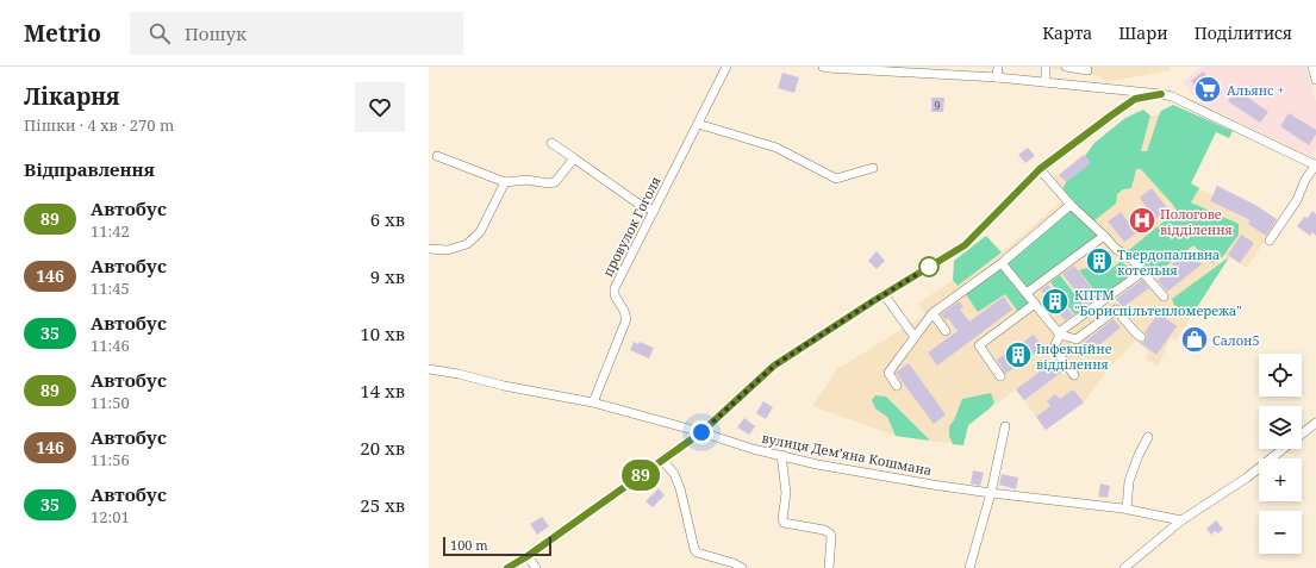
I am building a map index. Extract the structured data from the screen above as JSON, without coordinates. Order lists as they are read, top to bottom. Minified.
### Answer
{"streets":{"street":["провулок Гоголя","вулиця Демʼяна Кошмана"]},"crossings":[["провулок Гоголя","вулиця Демʼяна Кошмана"]],"places":{"supermarket":["Альянс +"],"hospital":["Пологове відділення"],"building":["Твердопаливна котельня","КПТМ \"Бориспільтепломережа\"","Інфекційне відділення"],"shop":["Салон5"]},"lines":["bus line 89"],"house_numbers":["9"],"scale_bar":"100 m","page":{"header":"Metrio","search":"Пошук","nav":["Карта","Шари","Поділитися"],"heading":[["Лікарня","Пішки · 4 хв · 270 m"],"Відправлення"],"on_map":"89","list":[{"mark":"89","name":"Автобус","note":"11:42","value":"6 хв"},{"mark":"146","name":"Автобус","note":"11:45","value":"9 хв"},{"mark":"35","name":"Автобус","note":"11:46","value":"10 хв"},{"mark":"89","name":"Автобус","note":"11:50","value":"14 хв"},{"mark":"146","name":"Автобус","note":"11:56","value":"20 хв"},{"mark":"35","name":"Автобус","note":"12:01","value":"25 хв"}],"map_buttons":["+","−"],"scale":"100 m"}}
